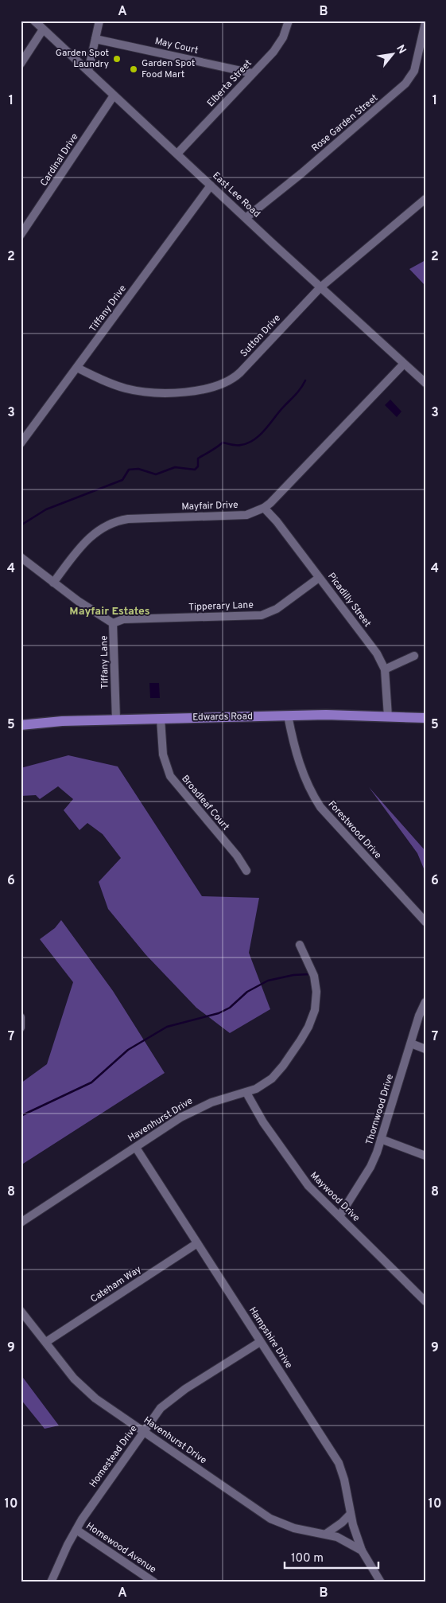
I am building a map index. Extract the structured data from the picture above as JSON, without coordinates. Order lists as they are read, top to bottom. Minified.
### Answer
{"streets":{"main road":["Edwards Road"],"street":["May Court","Elberta Street","Rose Garden Street","Cardinal Drive","East Lee Road","Tiffany Drive","Sutton Drive","Mayfair Drive","Picadilly Street","Tipperary Lane","Tiffany Lane","Broadleaf Court","Forestwood Drive","Thornwood Drive","Havenhurst Drive","Maywood Drive","Cateham Way","Hampshire Drive","Homestead Drive","Homewood Avenue"]},"crossings":[["May Court","Elberta Street"],["Elberta Street","East Lee Road"],["Rose Garden Street","East Lee Road"],["Cardinal Drive","East Lee Road"],["East Lee Road","Tiffany Drive"],["East Lee Road","Sutton Drive"],["East Lee Road","Mayfair Drive"],["Tiffany Drive","Sutton Drive"],["Mayfair Drive","Picadilly Street"],["Mayfair Drive","Tiffany Lane"],["Picadilly Street","Tipperary Lane"],["Picadilly Street","Edwards Road"],["Tipperary Lane","Tiffany Lane"],["Tiffany Lane","Edwards Road"],["Edwards Road","Broadleaf Court"],["Edwards Road","Forestwood Drive"],["Thornwood Drive","Maywood Drive"],["Havenhurst Drive","Maywood Drive"],["Havenhurst Drive","Cateham Way"],["Havenhurst Drive","Hampshire Drive"],["Havenhurst Drive","Homestead Drive"],["Cateham Way","Hampshire Drive"],["Hampshire Drive","Homestead Drive"],["Homestead Drive","Homewood Avenue"]],"districts":["Mayfair Estates"],"places":["Garden Spot Laundry","Garden Spot Food Mart"],"scale_bar":"100 m","north":"top right","grid":{"columns":["A","B"],"rows":["1","2","3","4","5","6","7","8","9","10"]}}
